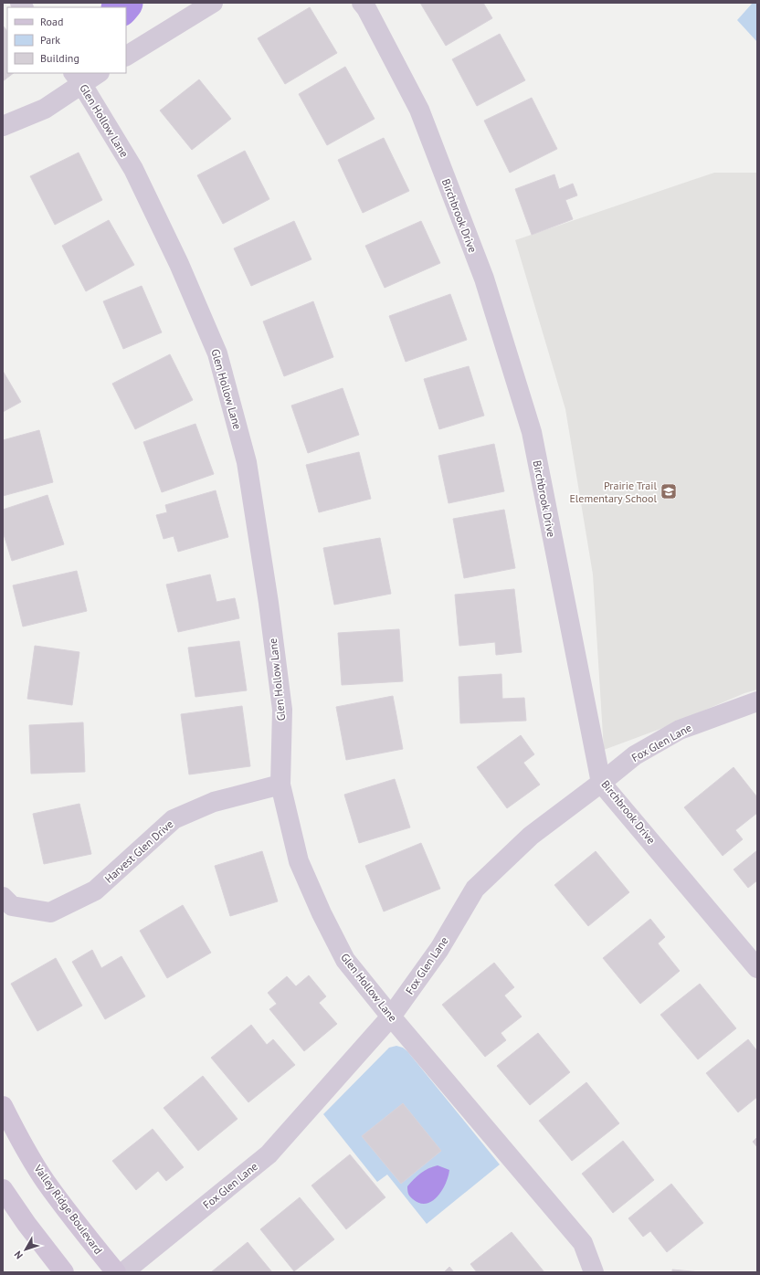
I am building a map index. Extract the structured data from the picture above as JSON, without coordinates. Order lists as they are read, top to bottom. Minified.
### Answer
{"streets":{"main road":["Valley Ridge Boulevard"],"street":["Glen Hollow Lane","Birchbrook Drive","Fox Glen Lane","Harvest Glen Drive"]},"crossings":[["Glen Hollow Lane","Fox Glen Lane"],["Glen Hollow Lane","Harvest Glen Drive"],["Birchbrook Drive","Fox Glen Lane"]],"places":{"school or university":["Prairie Trail Elementary School"]},"legend":["Road","Park","Building"],"north":"bottom left"}
